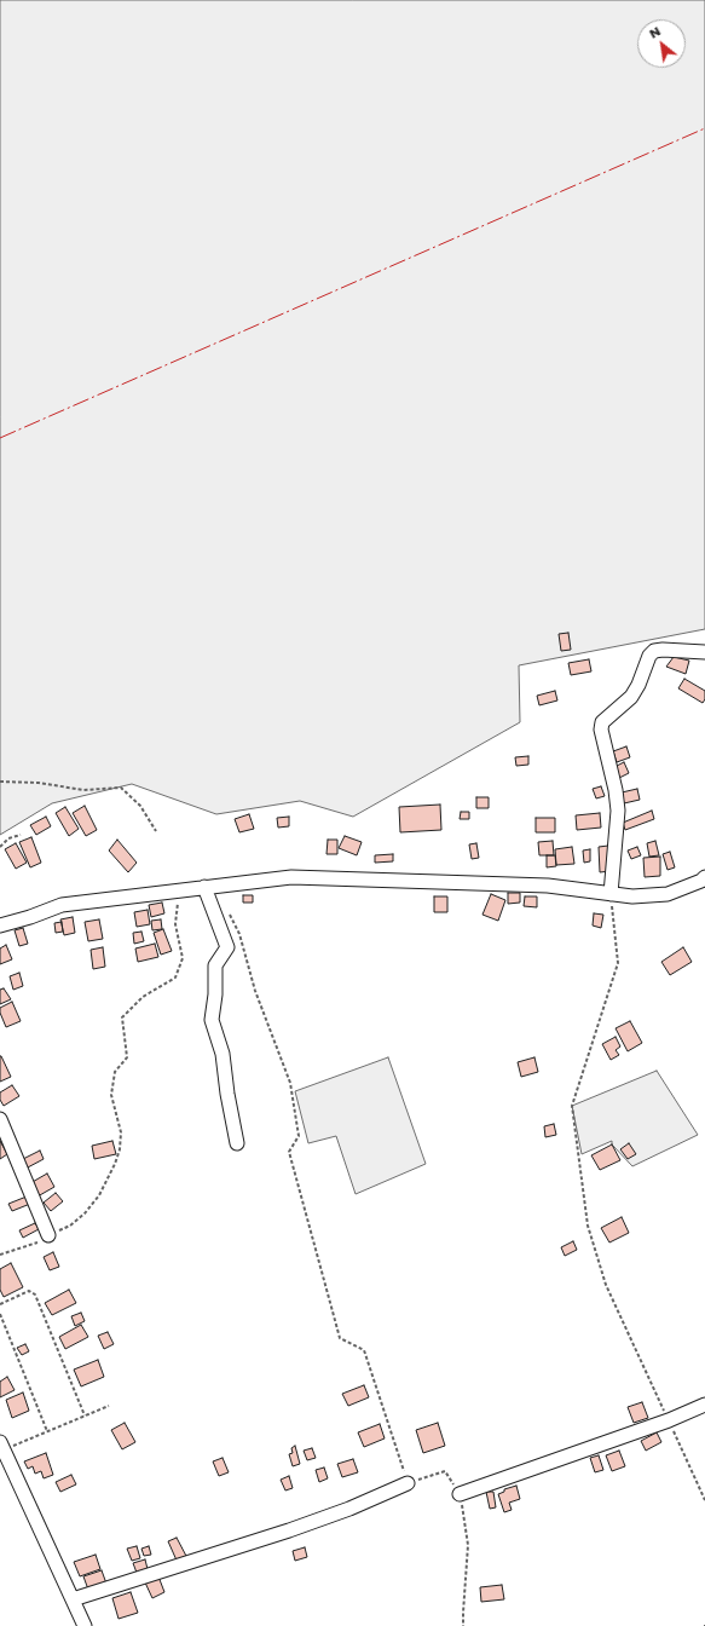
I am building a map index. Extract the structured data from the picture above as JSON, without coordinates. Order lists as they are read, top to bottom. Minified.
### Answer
{"north":"top left"}
